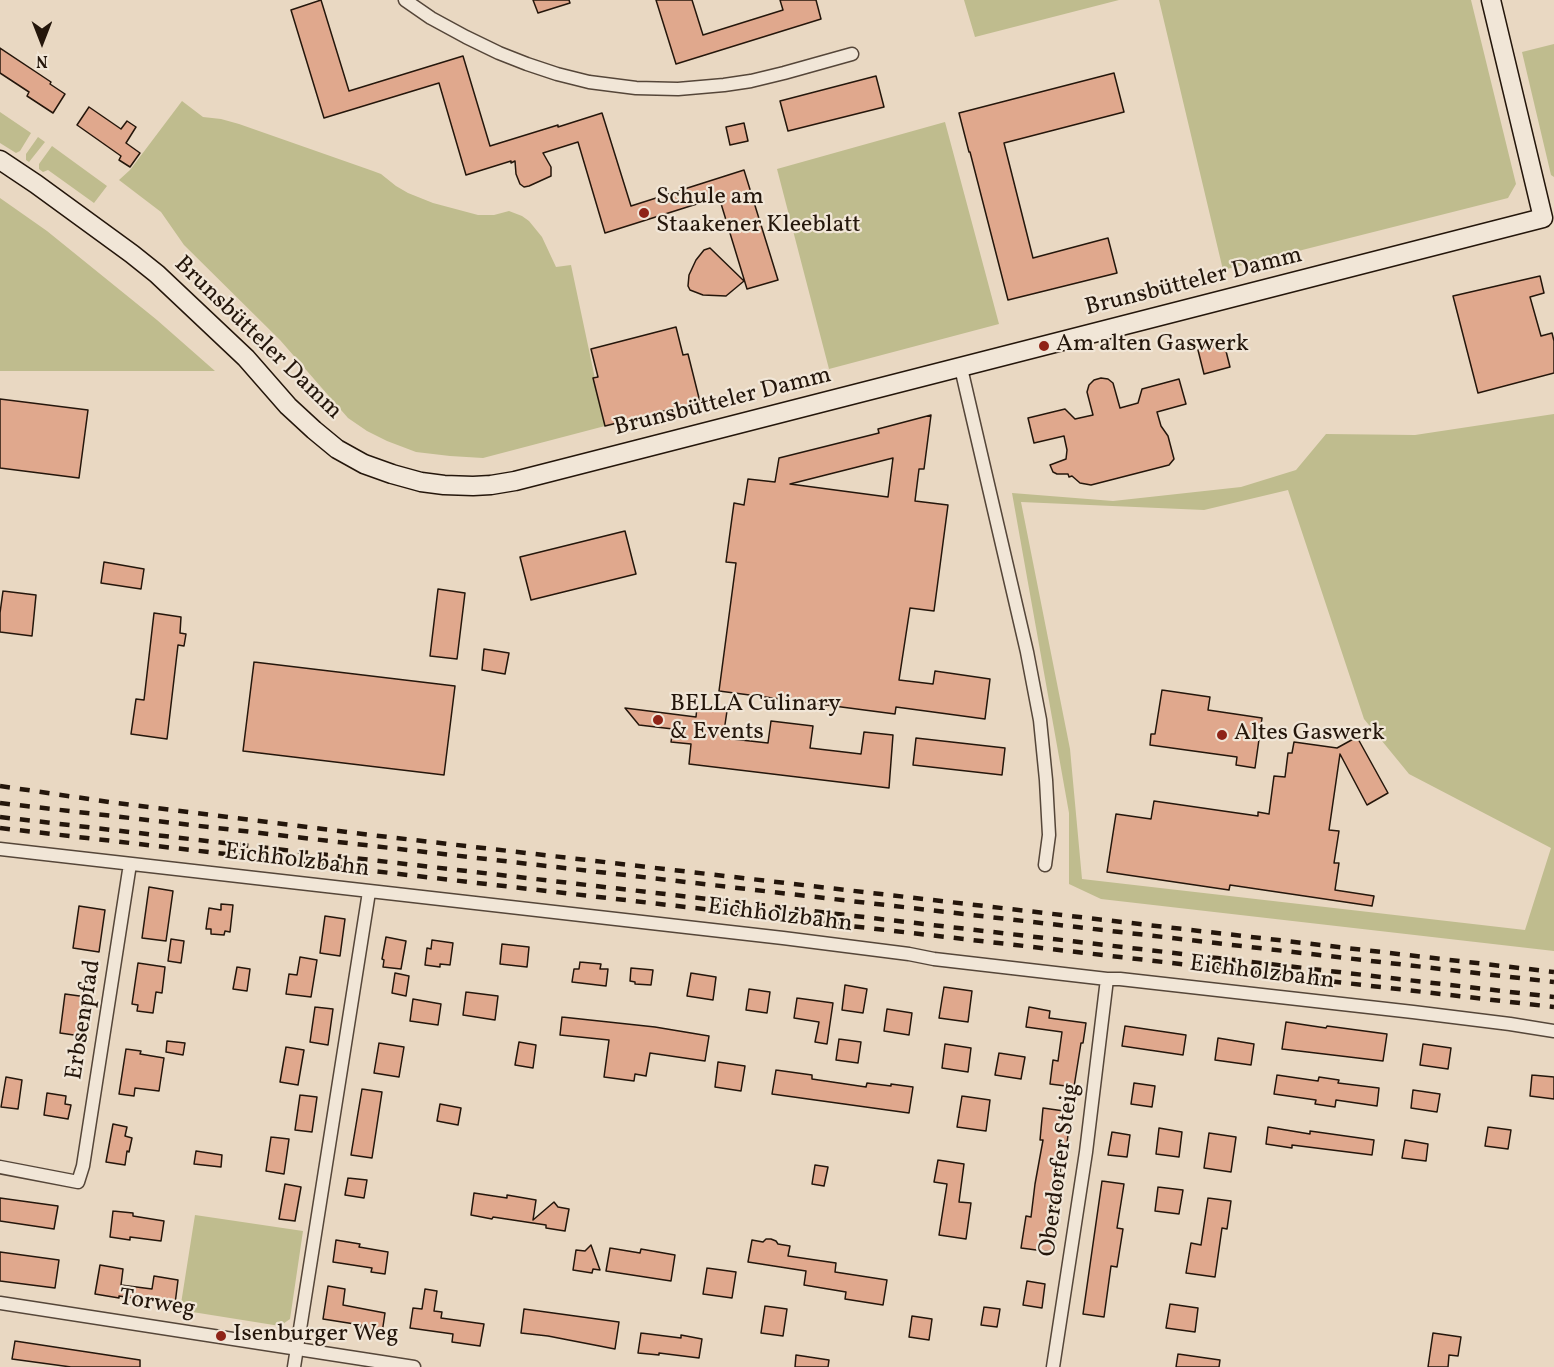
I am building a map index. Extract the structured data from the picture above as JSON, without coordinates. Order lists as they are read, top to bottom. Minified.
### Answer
{"streets":{"main road":["Brunsbütteler Damm"],"street":["Eichholzbahn","Erbsenpfad","Oberdorfer Steig","Torweg"]},"crossings":[["Eichholzbahn","Erbsenpfad"],["Eichholzbahn","Oberdorfer Steig"]],"places":["Schule am Staakener Kleeblatt","Am alten Gaswerk","BELLA Culinary & Events","Altes Gaswerk","Isenburger Weg"],"north":"bottom"}
